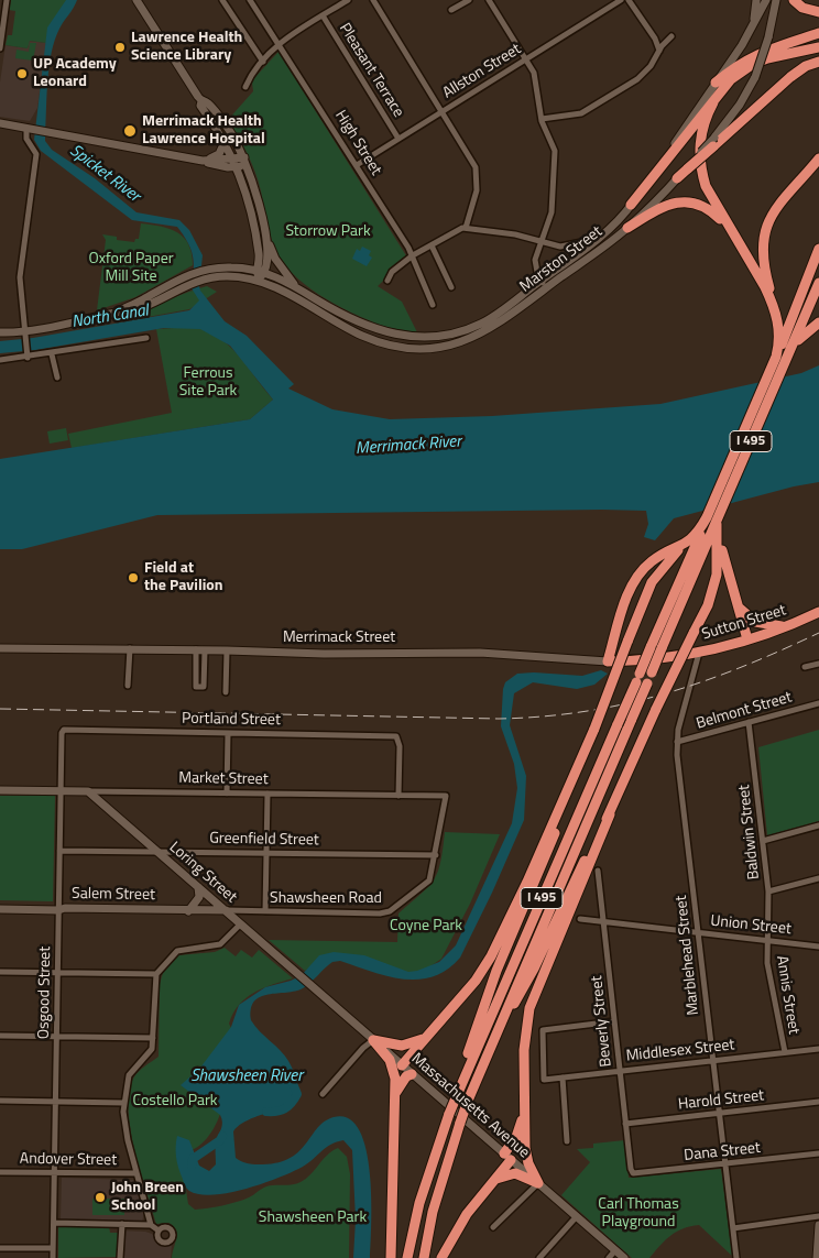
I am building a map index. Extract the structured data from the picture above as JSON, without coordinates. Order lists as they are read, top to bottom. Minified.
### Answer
{"streets":{"highway":["I 495","Sutton Street","Merrimack Street"],"main road":["Marston Street","Market Street","Loring Street","Salem Street","Massachusetts Avenue"],"street":["Pleasant Terrace","Allston Street","High Street","Belmont Street","Portland Street","Baldwin Street","Greenfield Street","Shawsheen Road","Union Street","Marblehead Street","Osgood Street","Annis Street","Beverly Street","Middlesex Street","Harold Street","Dana Street","Andover Street"]},"crossings":[["Pleasant Terrace","Allston Street"],["Allston Street","High Street"],["Sutton Street","Merrimack Street"],["Sutton Street","Marblehead Street"],["Belmont Street","Baldwin Street"],["Belmont Street","Marblehead Street"],["Portland Street","Market Street"],["Portland Street","Osgood Street"],["Market Street","Loring Street"],["Market Street","Shawsheen Road"],["Market Street","Osgood Street"],["Baldwin Street","Union Street"],["Baldwin Street","Annis Street"],["Greenfield Street","Loring Street"],["Greenfield Street","Shawsheen Road"],["Greenfield Street","Osgood Street"],["Loring Street","Salem Street"],["Loring Street","Shawsheen Road"],["Loring Street","Massachusetts Avenue"],["Salem Street","Shawsheen Road"],["Salem Street","Osgood Street"],["Union Street","Marblehead Street"],["Union Street","Annis Street"],["Union Street","Beverly Street"],["Marblehead Street","Middlesex Street"],["Marblehead Street","Harold Street"],["Marblehead Street","Dana Street"],["Osgood Street","Andover Street"],["Annis Street","Middlesex Street"],["Beverly Street","Middlesex Street"],["Beverly Street","Harold Street"],["Beverly Street","Dana Street"]],"water":["Spicket River","North Canal","Merrimack River","Shawsheen River"],"parks":["Storrow Park","Oxford Paper Mill Site","Ferrous Site Park","Coyne Park","Costello Park","Carl Thomas Playground","Shawsheen Park"],"places":["Lawrence Health Science Library","UP Academy Leonard","Merrimack Health Lawrence Hospital","Field at the Pavilion","John Breen School"]}
